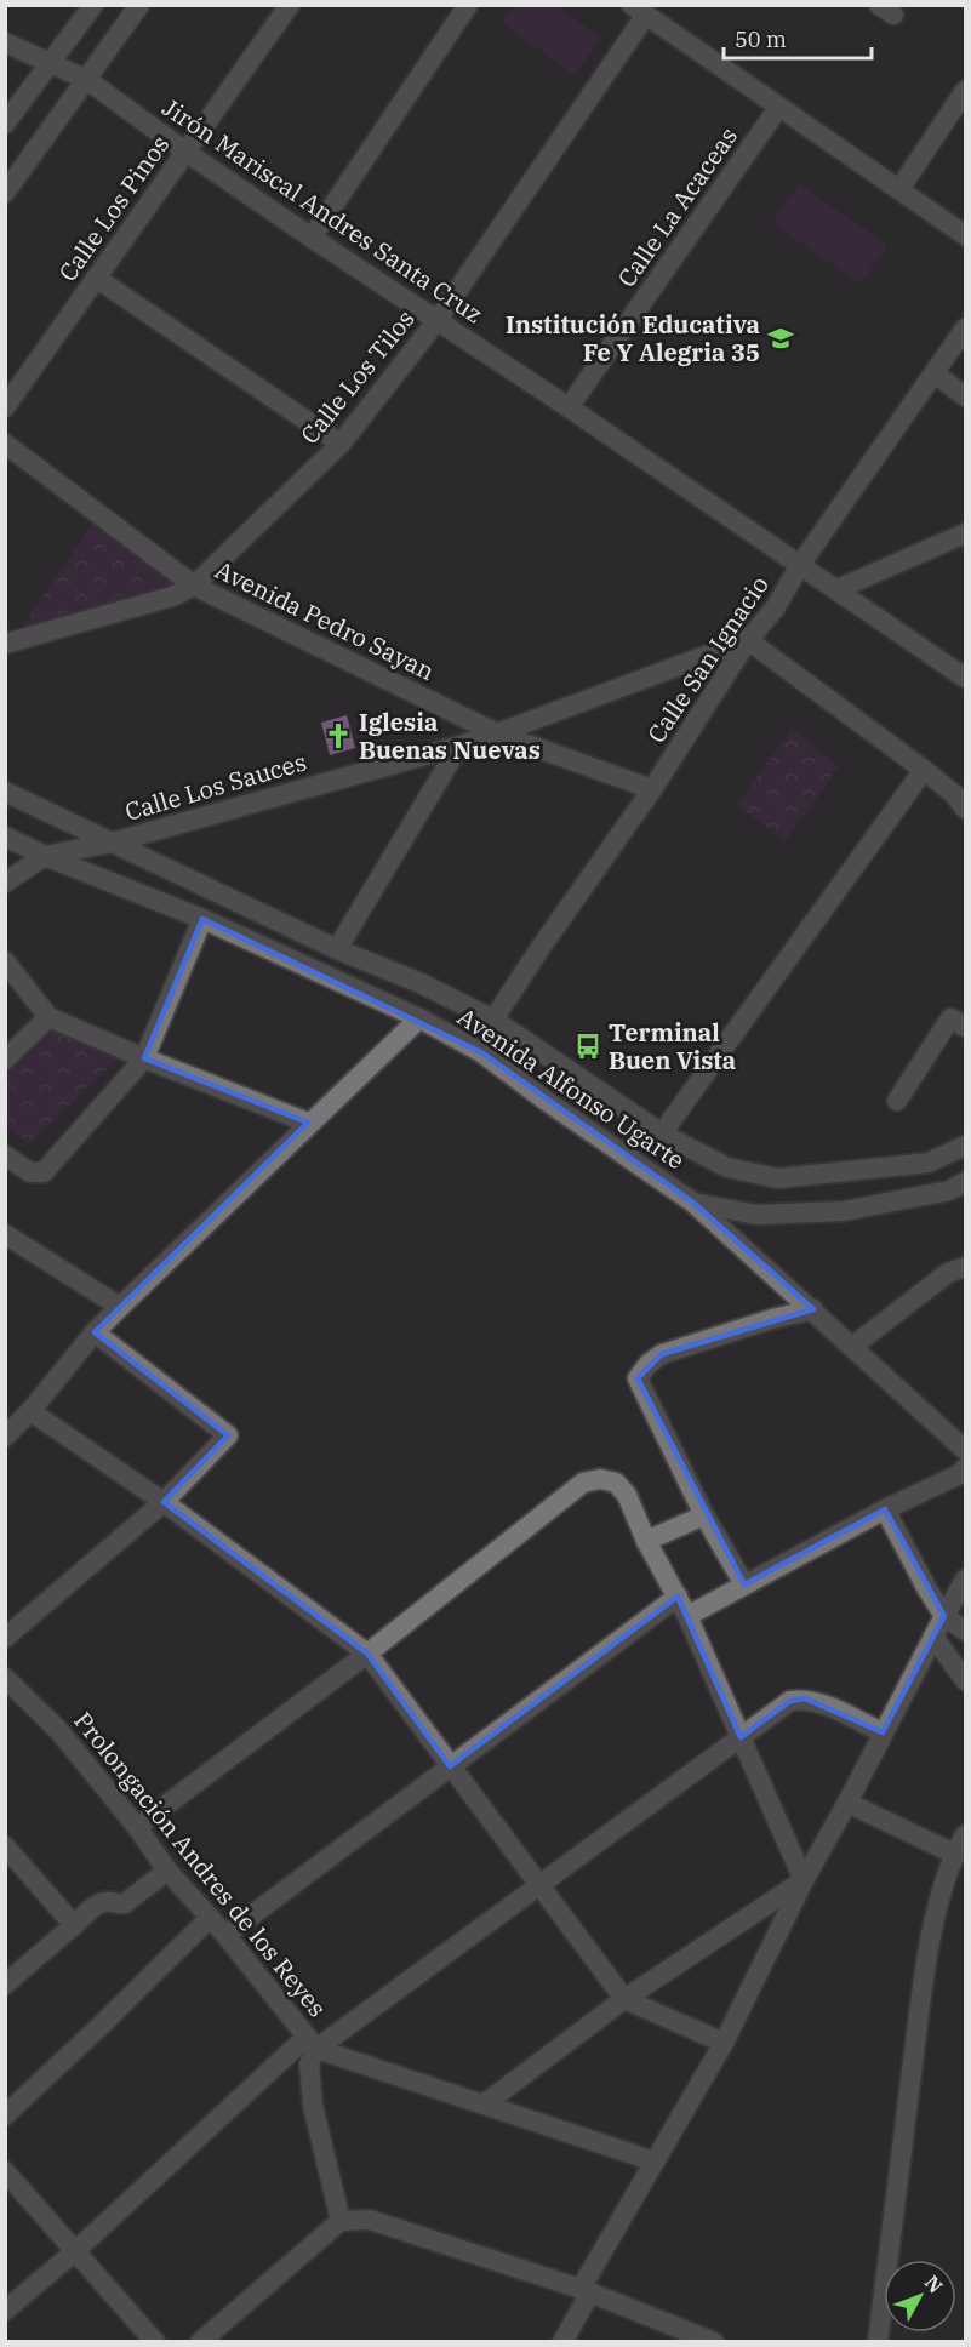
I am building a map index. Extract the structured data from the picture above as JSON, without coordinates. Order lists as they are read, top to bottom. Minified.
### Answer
{"streets":{"street":["Calle La Acaceas","Calle Los Pinos","Jirón Mariscal Andres Santa Cruz","Calle Los Tilos","Avenida Pedro Sayan","Calle San Ignacio","Calle Los Sauces","Avenida Alfonso Ugarte","Prolongación Andres de los Reyes"]},"crossings":[["Calle La Acaceas","Jirón Mariscal Andres Santa Cruz"],["Calle Los Pinos","Jirón Mariscal Andres Santa Cruz"],["Jirón Mariscal Andres Santa Cruz","Calle Los Tilos"],["Jirón Mariscal Andres Santa Cruz","Calle San Ignacio"],["Calle Los Tilos","Avenida Pedro Sayan"],["Avenida Pedro Sayan","Calle San Ignacio"],["Avenida Pedro Sayan","Calle Los Sauces"],["Calle San Ignacio","Calle Los Sauces"],["Calle San Ignacio","Avenida Alfonso Ugarte"],["Calle Los Sauces","Avenida Alfonso Ugarte"]],"places":{"school or university":["Institución Educativa Fe Y Alegria 35"],"church":["Iglesia Buenas Nuevas"],"bus stop":["Terminal Buen Vista"]},"scale_bar":"50 m","north":"top right"}
